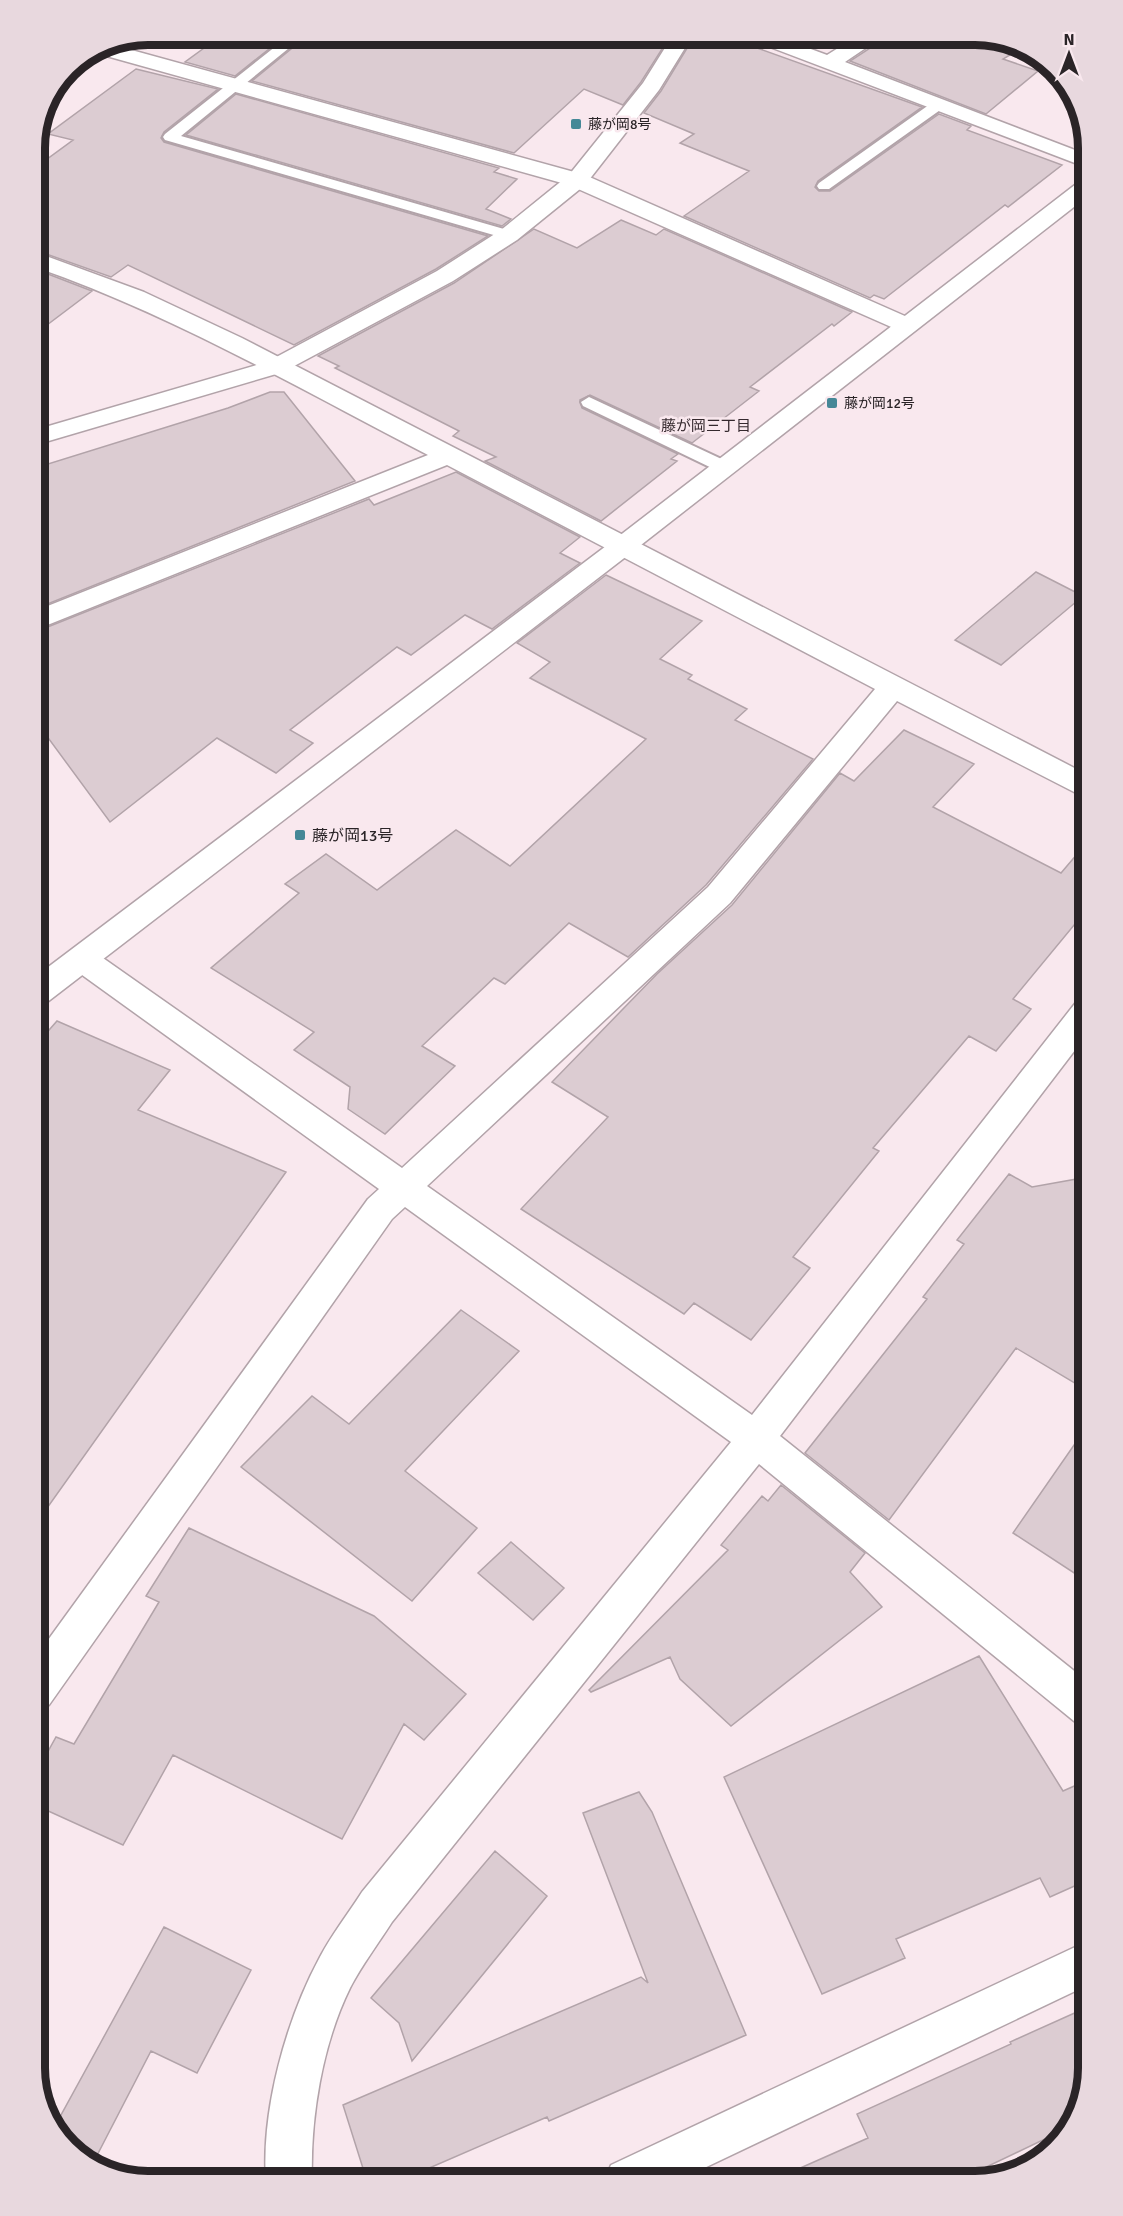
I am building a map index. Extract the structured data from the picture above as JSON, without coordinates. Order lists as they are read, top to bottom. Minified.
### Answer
{"districts":["藤が岡三丁目"],"places":{"transit":["藤が岡8号","藤が岡12号","藤が岡13号"]},"north":"top"}
